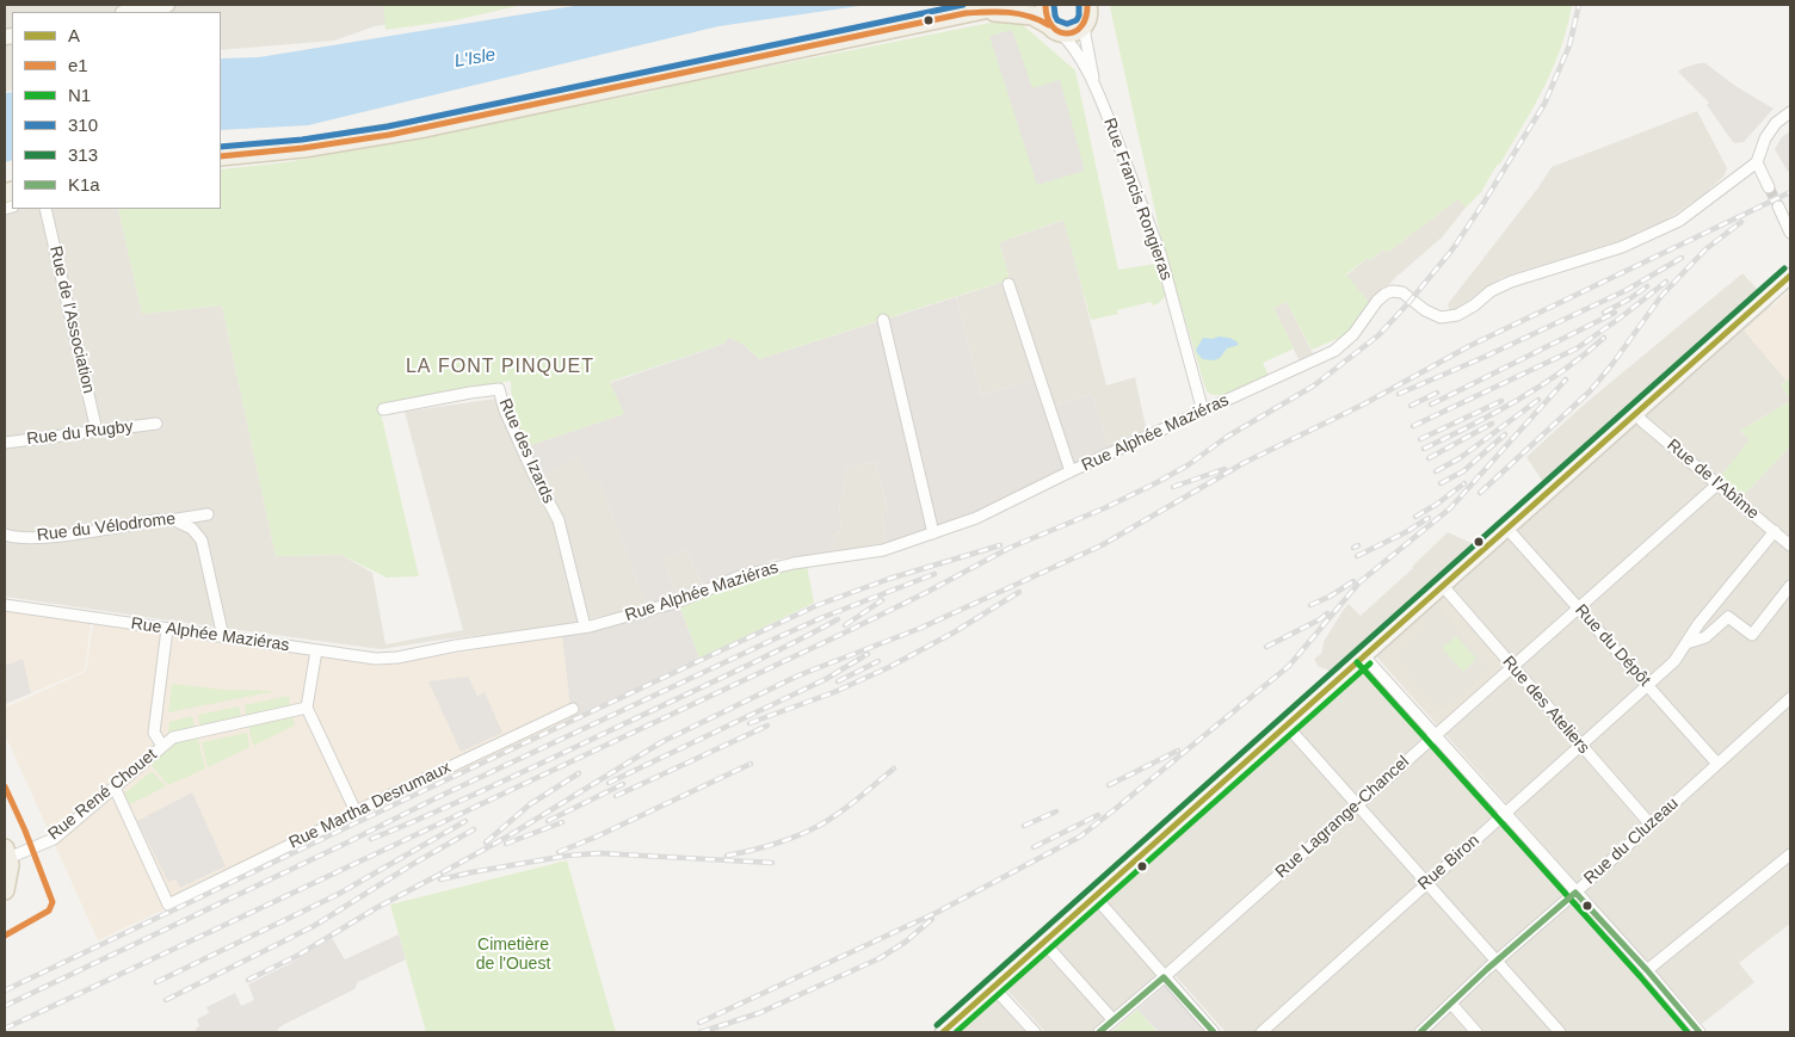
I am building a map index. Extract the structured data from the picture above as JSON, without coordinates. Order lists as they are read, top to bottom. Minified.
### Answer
{"streets":{"street":["Rue Francis Rongieras","Rue de l'Association","Rue du Rugby","Rue Alphée Maziéras","Rue des Izards","Rue de l'Abîme","Rue du Vélodrome","Rue du Dépôt","Rue des Ateliers","Rue René Chouet","Rue Martha Desrumaux","Rue Lagrange-Chancel","Rue du Cluzeau","Rue Biron"]},"crossings":[["Rue Francis Rongieras","Rue Alphée Maziéras"],["Rue de l'Association","Rue du Rugby"],["Rue Alphée Maziéras","Rue des Izards"],["Rue Alphée Maziéras","Rue René Chouet"],["Rue de l'Abîme","Rue Lagrange-Chancel"],["Rue de l'Abîme","Rue Biron"],["Rue du Dépôt","Rue Lagrange-Chancel"],["Rue du Dépôt","Rue du Cluzeau"],["Rue du Dépôt","Rue Biron"],["Rue des Ateliers","Rue Lagrange-Chancel"],["Rue des Ateliers","Rue du Cluzeau"],["Rue des Ateliers","Rue Biron"],["Rue René Chouet","Rue Martha Desrumaux"]],"districts":["LA FONT PINQUET"],"water":["L'Isle"],"parks":["Cimetière de l'Ouest"],"lines":["transit line e1","transit line 310","transit line 313","transit line A","transit line N1","transit line K1a"],"legend":["A","e1","N1","310","313","K1a"]}
